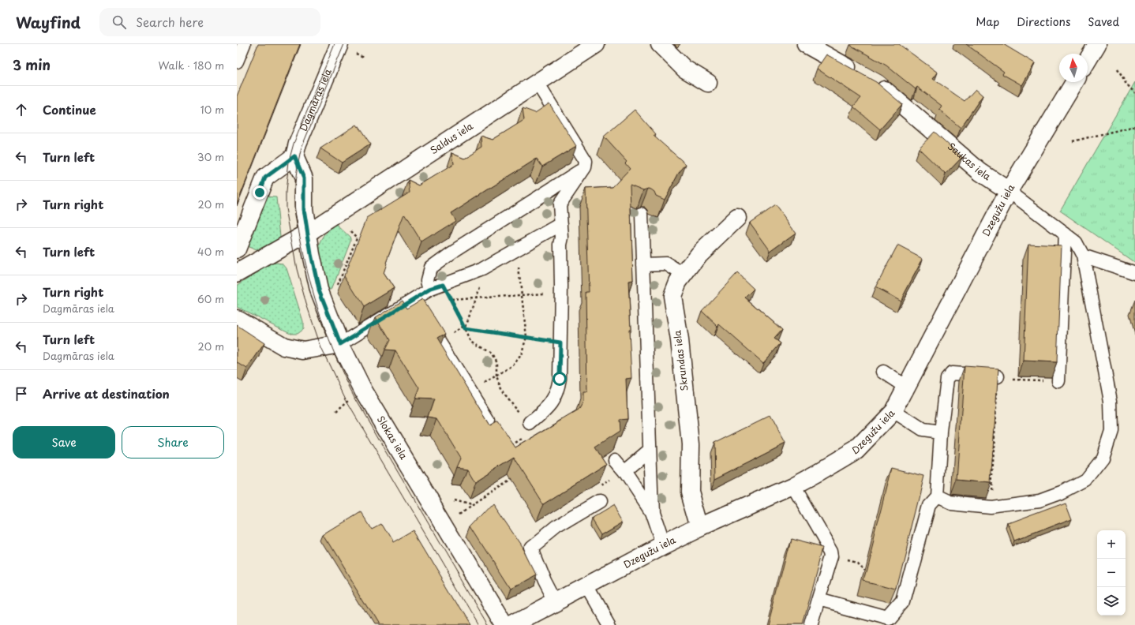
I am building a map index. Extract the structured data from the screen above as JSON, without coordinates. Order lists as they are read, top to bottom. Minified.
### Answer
{"streets":{"street":["Dagmāras iela","Saldus iela","Saukas iela","Dzegužu iela","Skrundas iela","Slokas iela"]},"crossings":[["Saukas iela","Dzegužu iela"],["Dzegužu iela","Skrundas iela"]],"north":"top","page":{"header":"Wayfind","search":"Search here","nav":["Map","Directions","Saved"],"heading":["3 min","Walk · 180 m"],"list":[["Continue","10 m"],["Turn left","30 m"],["Turn right","20 m"],["Turn left","40 m"],["Turn right","Dagmāras iela","60 m"],["Turn left","Dagmāras iela","20 m"],"Arrive at destination"],"buttons":["Save","Share"],"map_buttons":["+","−"]}}
